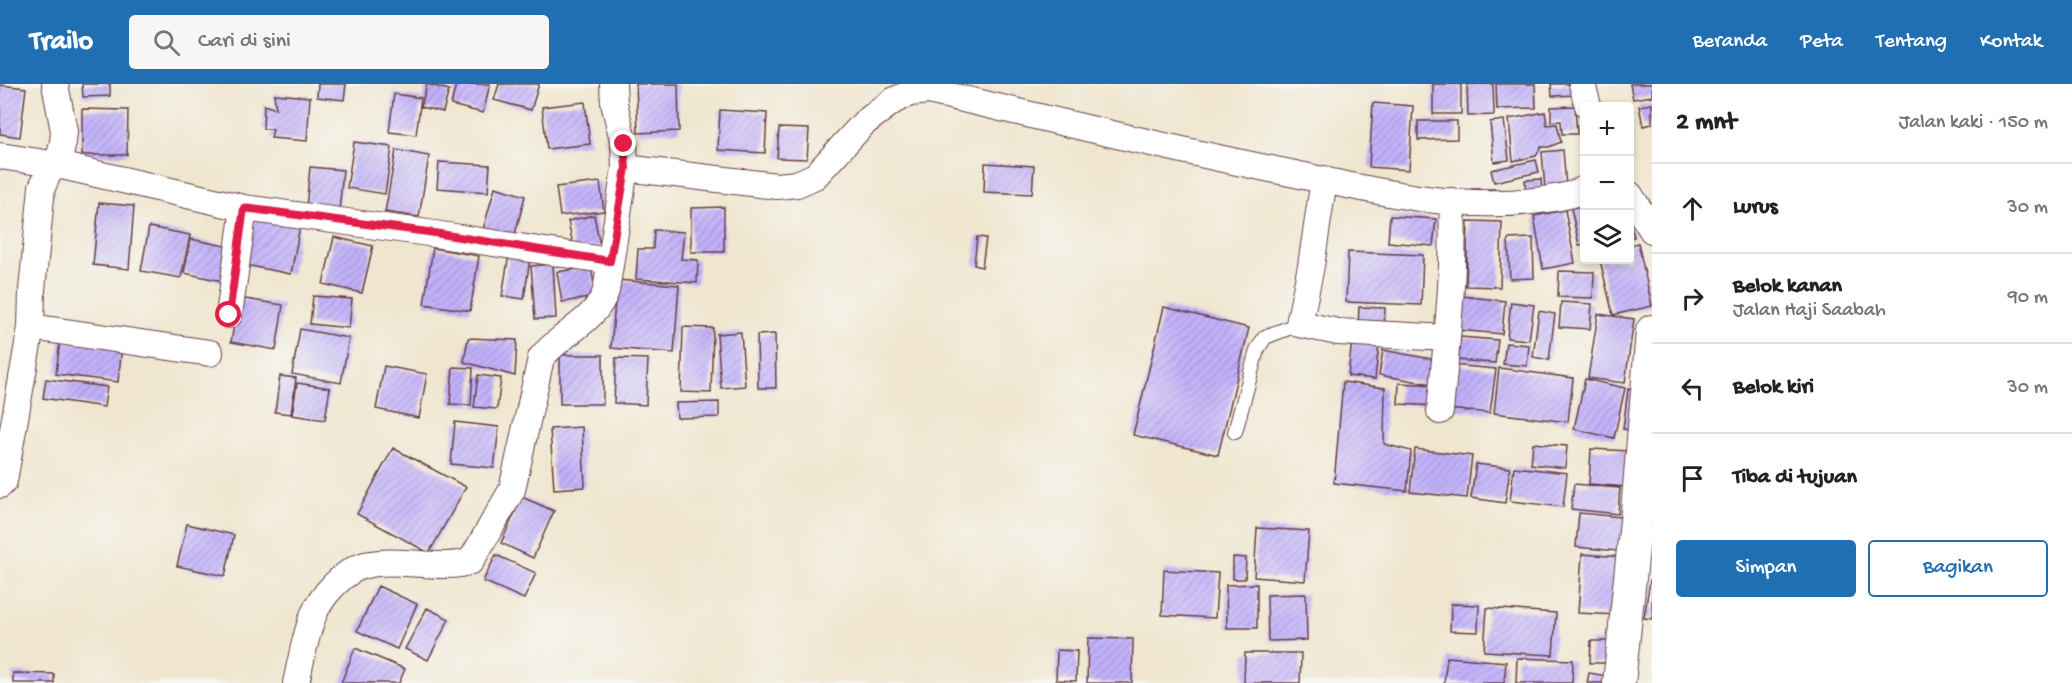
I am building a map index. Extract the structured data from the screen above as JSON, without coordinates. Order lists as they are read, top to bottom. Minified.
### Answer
{"page":{"header":"Trailo","search":"Cari di sini","nav":["Beranda","Peta","Tentang","Kontak"],"heading":["2 mnt","Jalan kaki · 150 m"],"map_buttons":["+","−"],"list":[["Lurus","30 m"],["Belok kanan","Jalan Haji Saabah","90 m"],["Belok kiri","30 m"],"Tiba di tujuan"],"buttons":["Simpan","Bagikan"]}}
